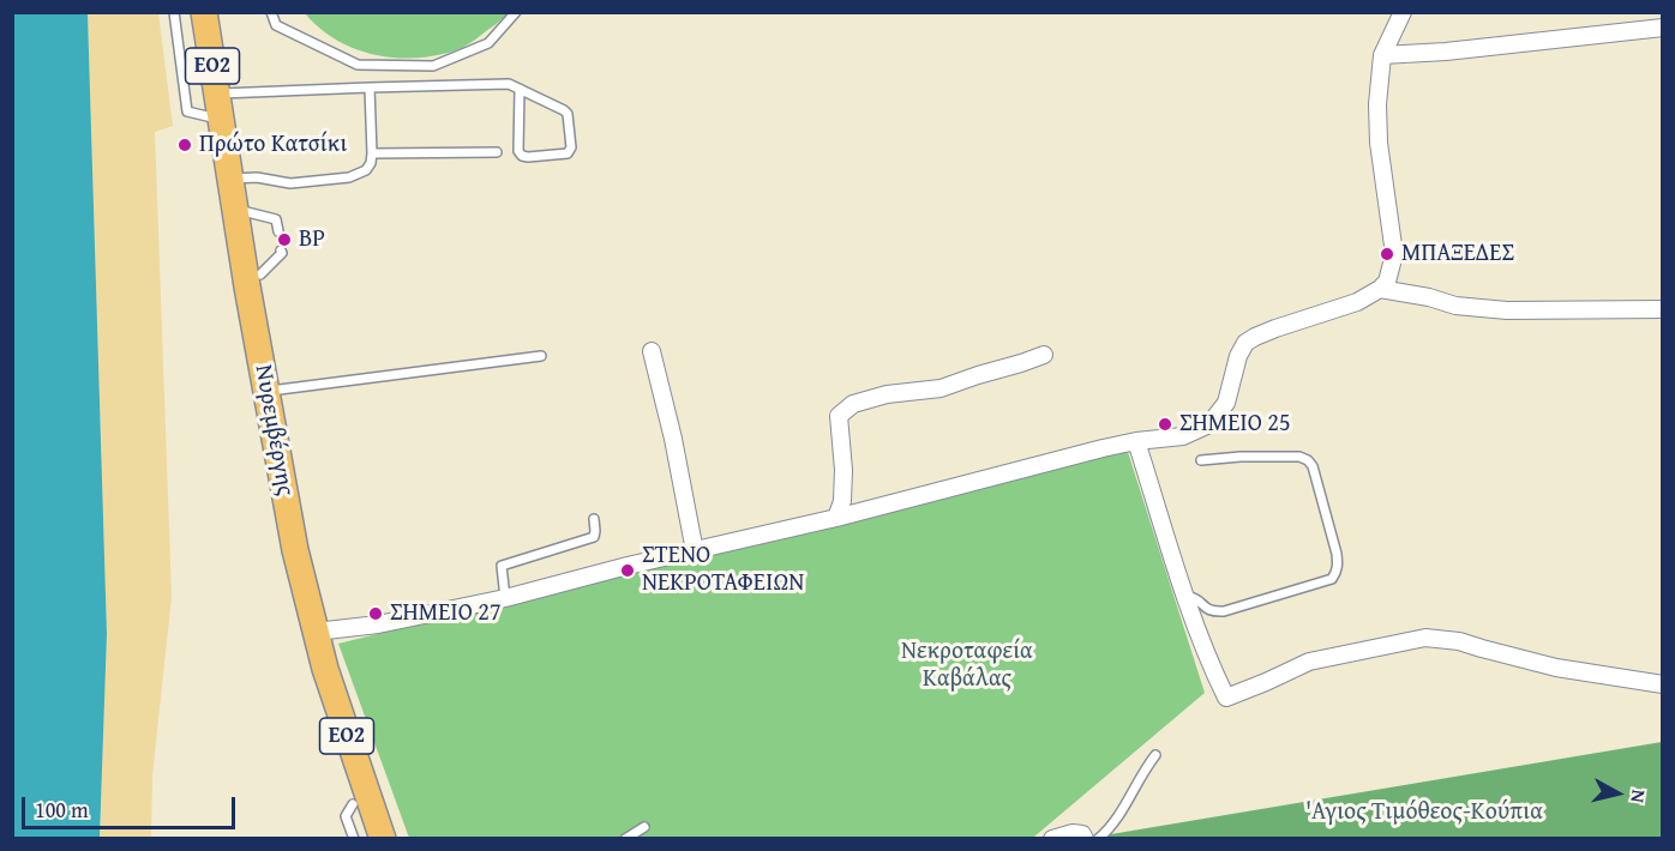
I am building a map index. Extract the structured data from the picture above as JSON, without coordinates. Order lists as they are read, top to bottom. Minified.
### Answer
{"streets":{"main road":["ΕΟ2","Νυρεμβέργης"]},"parks":["Νεκροταφεία Καβάλας","'Αγιος Τιμόθεος-Κούπια"],"places":["Πρώτο Κατσίκι","BP","ΜΠΑΞΕΔΕΣ","ΣΗΜΕΙΟ 25","ΣΤΕΝΟ ΝΕΚΡΟΤΑΦΕΙΩΝ","ΣΗΜΕΙΟ 27"],"scale_bar":"100 m","north":"right"}
